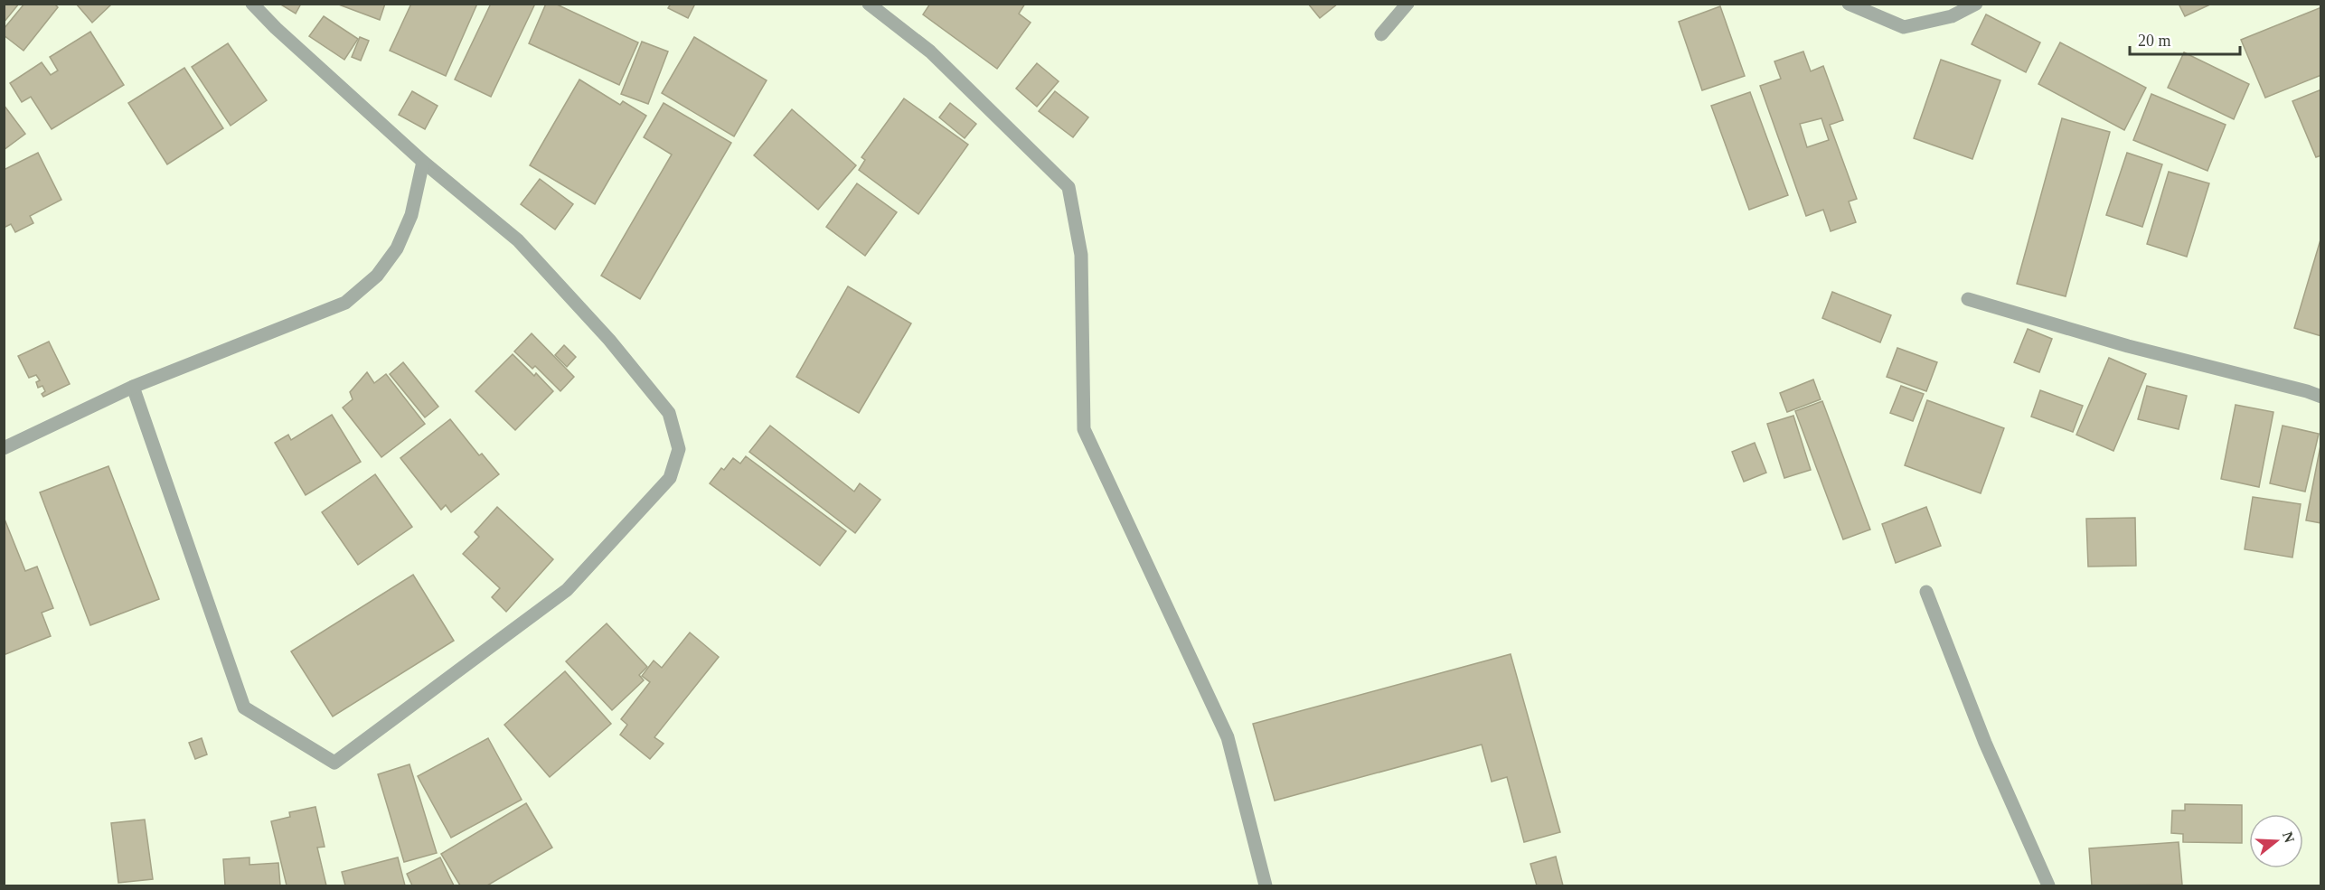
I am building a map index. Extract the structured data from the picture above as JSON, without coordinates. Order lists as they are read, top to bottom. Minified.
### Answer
{"scale_bar":"20 m","north":"right"}
